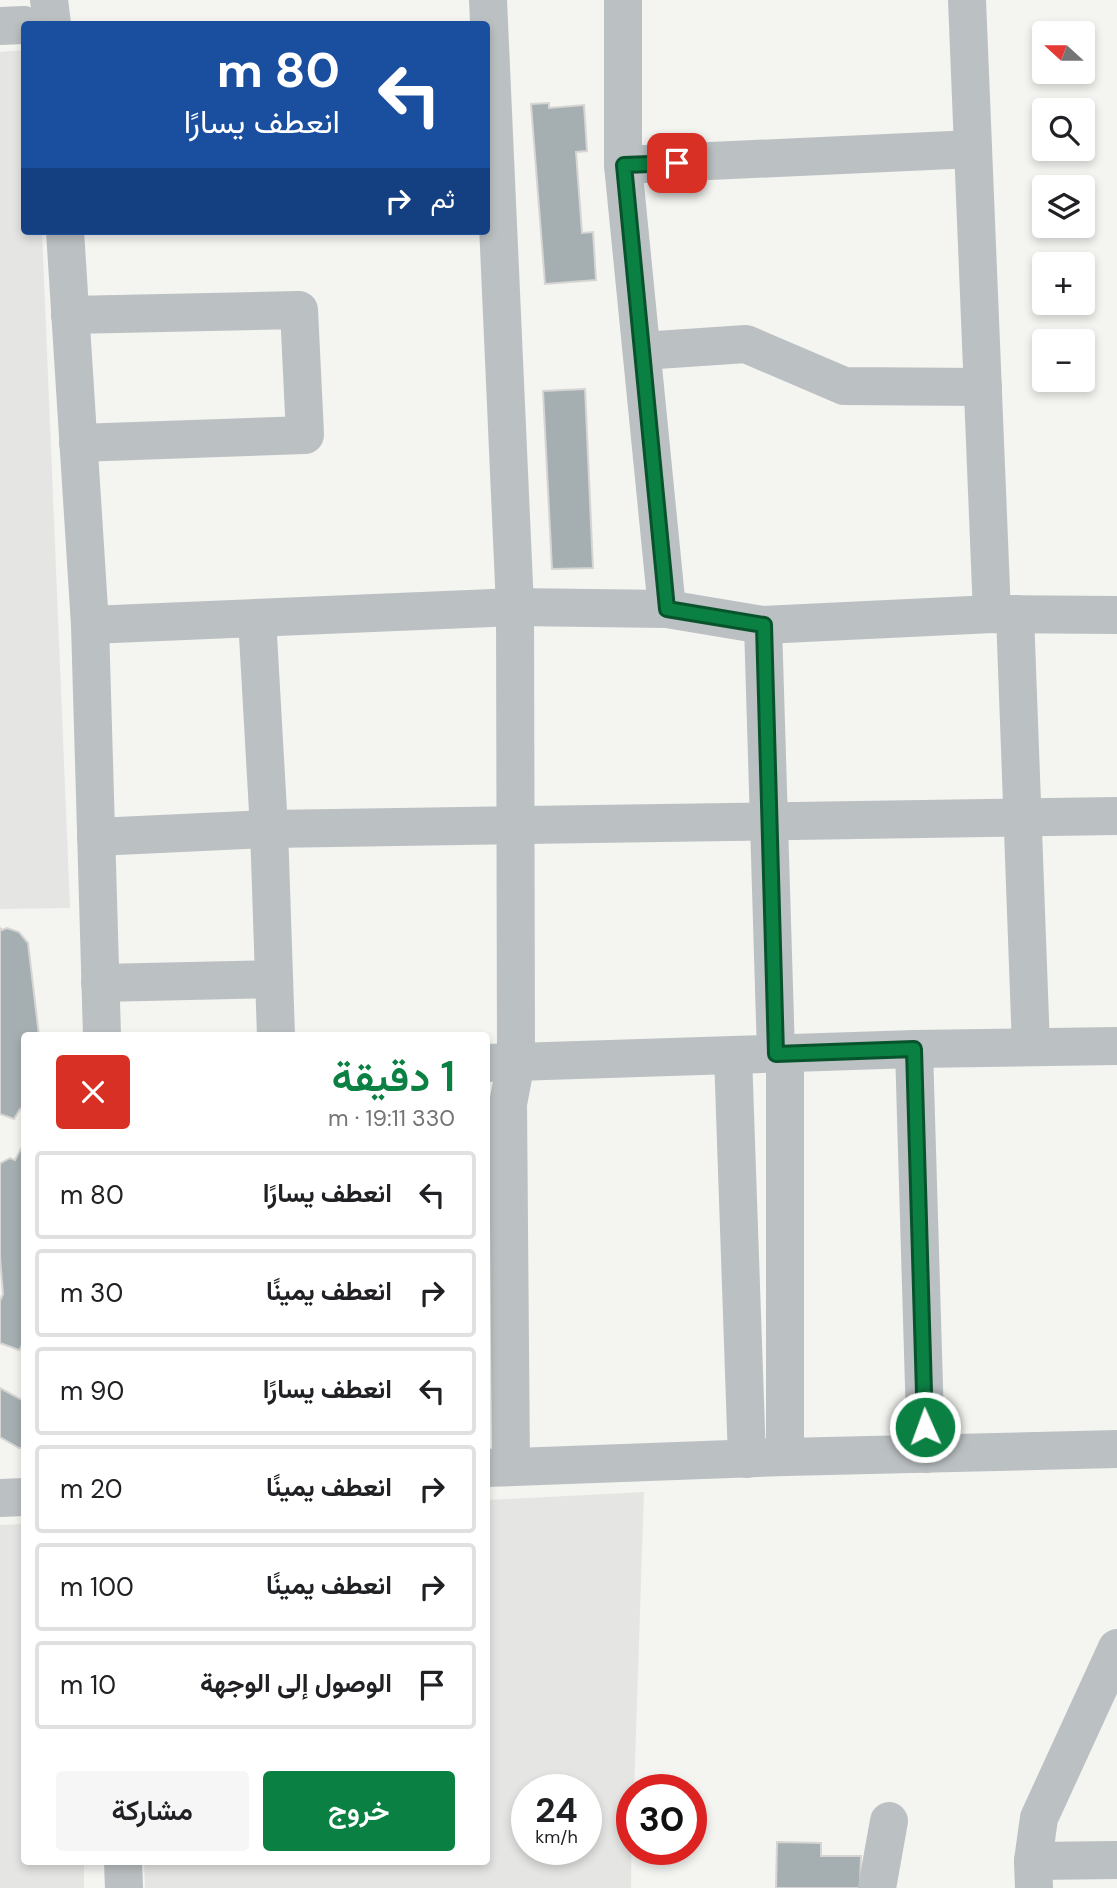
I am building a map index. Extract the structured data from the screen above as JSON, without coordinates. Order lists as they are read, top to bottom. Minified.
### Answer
{"north":"left","page":{"map_buttons":["+","−"],"turn":["80 m","انعطف يسارًا"],"then":"ثم","heading":["1 دقيقة","330 m · 19:11"],"list":[{"name":"انعطف يسارًا","value":"80 m"},{"name":"انعطف يمينًا","value":"30 m"},{"name":"انعطف يسارًا","value":"90 m"},{"name":"انعطف يمينًا","value":"20 m"},{"name":"انعطف يمينًا","value":"100 m"},{"name":"الوصول إلى الوجهة","value":"10 m"}],"buttons":["خروج","مشاركة"],"speed":"24 km/h","limit":"30"}}
